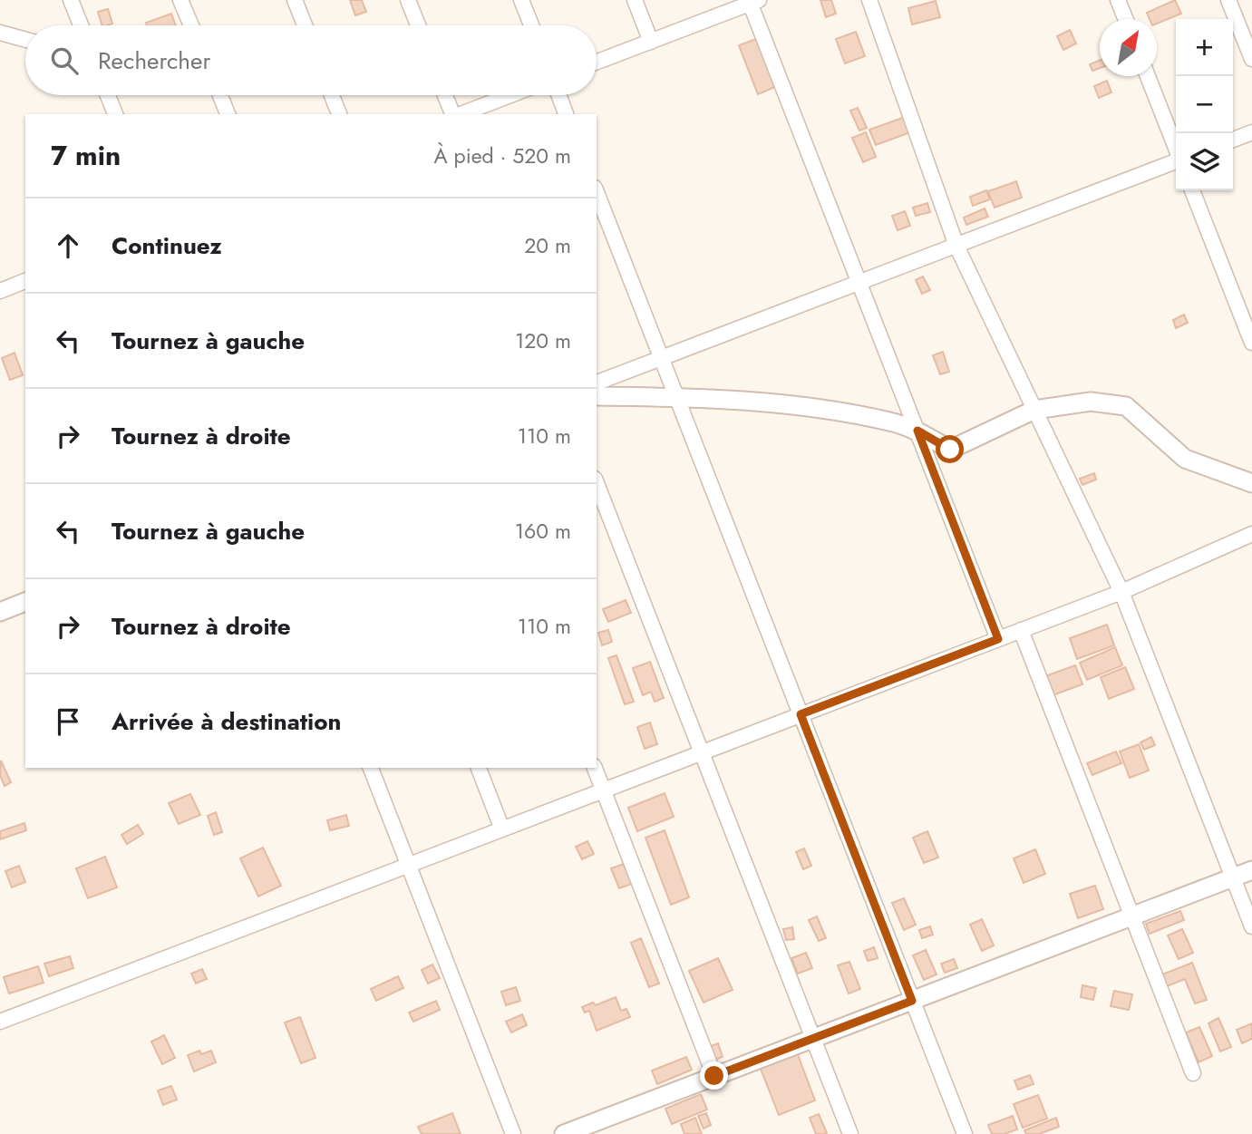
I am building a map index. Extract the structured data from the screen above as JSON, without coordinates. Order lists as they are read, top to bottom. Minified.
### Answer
{"north":"top right","page":{"map_buttons":["+","−"],"search":"Rechercher","heading":["7 min","À pied · 520 m"],"list":[["Continuez","20 m"],["Tournez à gauche","120 m"],["Tournez à droite","110 m"],["Tournez à gauche","160 m"],["Tournez à droite","110 m"],"Arrivée à destination"]}}
